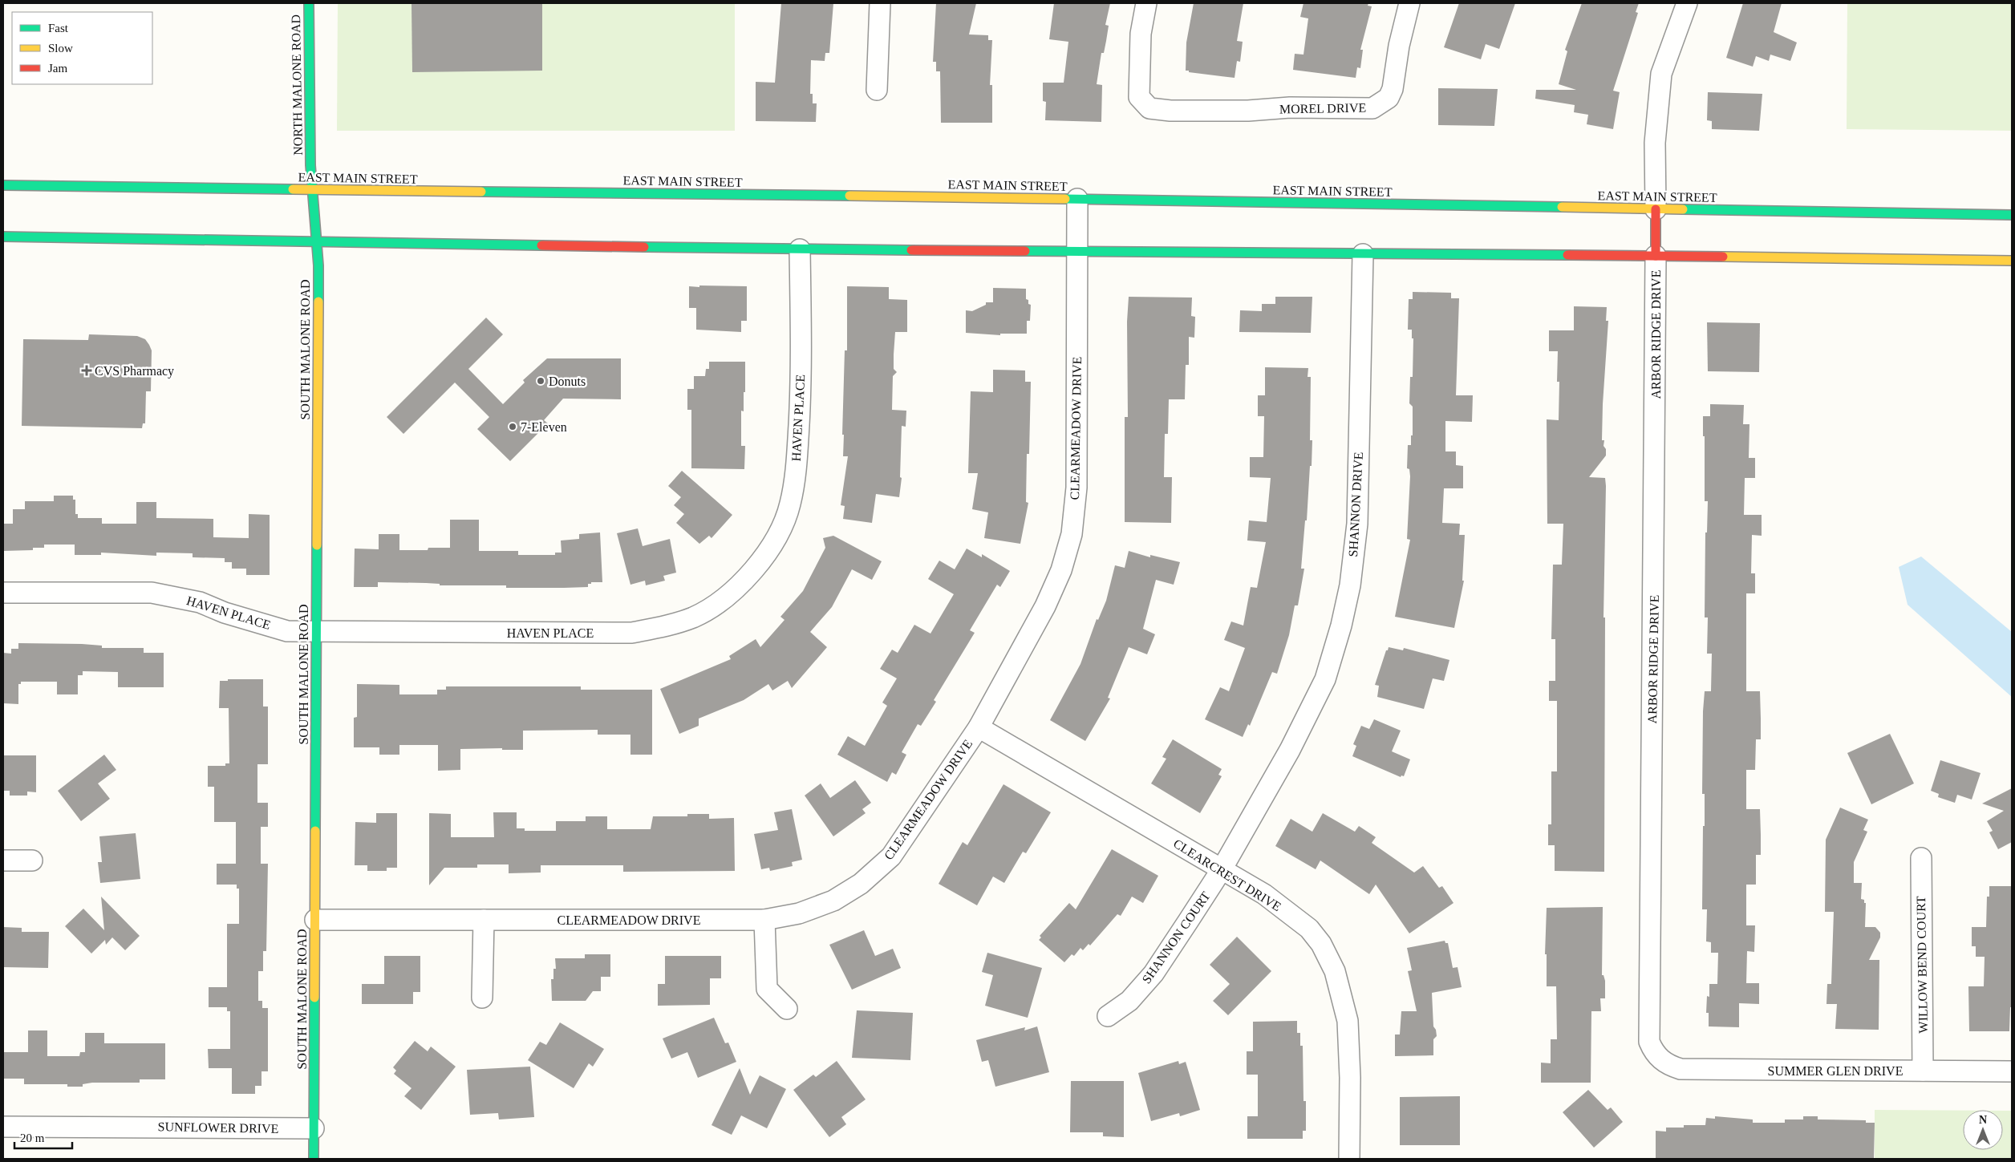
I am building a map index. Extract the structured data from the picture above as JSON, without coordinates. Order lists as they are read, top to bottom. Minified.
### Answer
{"streets":{"main road":["NORTH MALONE ROAD","EAST MAIN STREET","SOUTH MALONE ROAD"],"street":["MOREL DRIVE","ARBOR RIDGE DRIVE","HAVEN PLACE","CLEARMEADOW DRIVE","SHANNON DRIVE","CLEARCREST DRIVE","SHANNON COURT","WILLOW BEND COURT","SUMMER GLEN DRIVE","SUNFLOWER DRIVE"]},"crossings":[["NORTH MALONE ROAD","EAST MAIN STREET"],["NORTH MALONE ROAD","SOUTH MALONE ROAD"],["EAST MAIN STREET","SOUTH MALONE ROAD"],["EAST MAIN STREET","CLEARMEADOW DRIVE"],["ARBOR RIDGE DRIVE","SUMMER GLEN DRIVE"],["SOUTH MALONE ROAD","HAVEN PLACE"],["SOUTH MALONE ROAD","CLEARMEADOW DRIVE"],["SOUTH MALONE ROAD","SUNFLOWER DRIVE"],["CLEARMEADOW DRIVE","CLEARCREST DRIVE"],["SHANNON DRIVE","CLEARCREST DRIVE"],["SHANNON DRIVE","SHANNON COURT"],["CLEARCREST DRIVE","SHANNON COURT"],["WILLOW BEND COURT","SUMMER GLEN DRIVE"]],"places":{"health":["CVS Pharmacy"],"other":["Donuts","7-Eleven"]},"legend":["Fast","Slow","Jam"],"scale_bar":"20 m","north":"top"}
